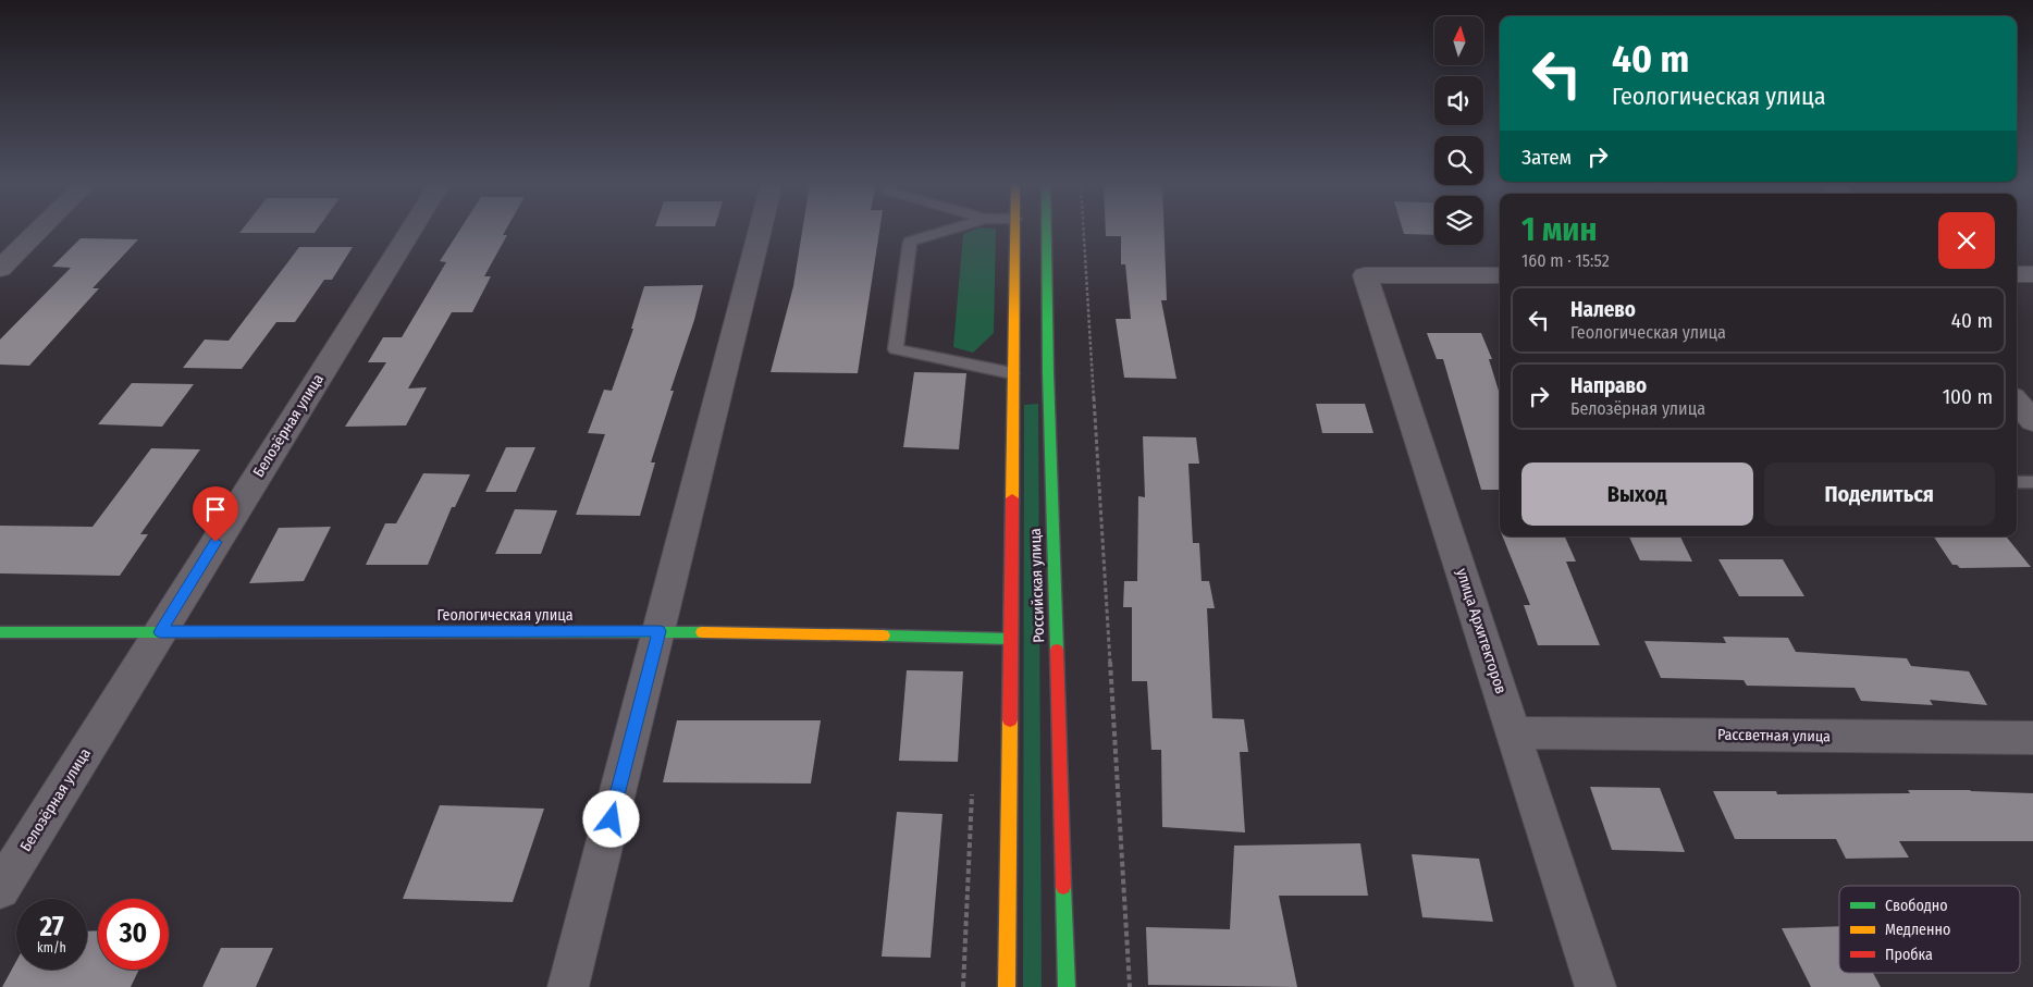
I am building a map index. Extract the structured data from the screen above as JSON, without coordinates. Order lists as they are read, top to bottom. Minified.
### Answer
{"streets":{"main road":["Российская улица","Геологическая улица"],"street":["Белозёрная улица","улица Архитекторов","Рассветная улица"]},"crossings":[["Белозёрная улица","Геологическая улица"],["Российская улица","Геологическая улица"],["улица Архитекторов","Рассветная улица"]],"legend":["Свободно","Медленно","Пробка"],"north":"top","page":{"turn":["40 m","Геологическая улица"],"then":"Затем","heading":["1 мин","160 m · 15:52"],"list":[{"name":"Налево","note":"Геологическая улица","value":"40 m"},{"name":"Направо","note":"Белозёрная улица","value":"100 m"}],"buttons":["Выход","Поделиться"],"speed":"27 km/h","limit":"30"}}
